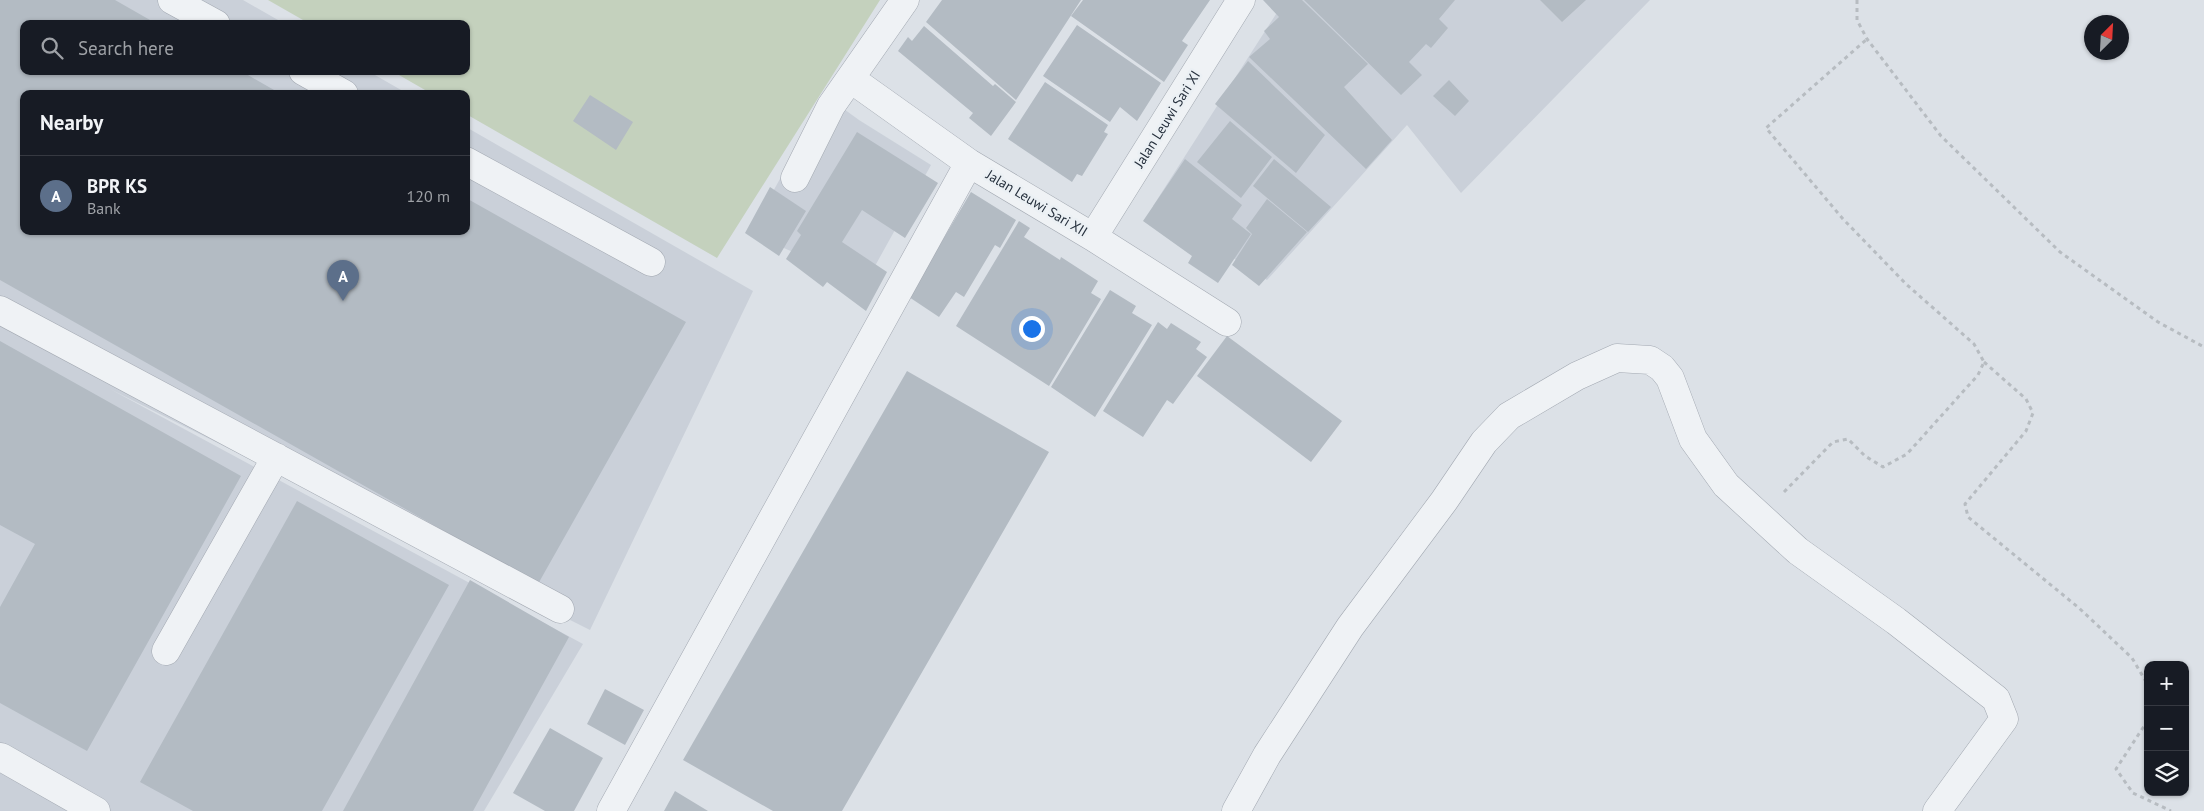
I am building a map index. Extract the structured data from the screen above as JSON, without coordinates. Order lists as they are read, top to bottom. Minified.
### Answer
{"streets":{"street":["Jalan Leuwi Sari XI","Jalan Leuwi Sari XII"]},"crossings":[["Jalan Leuwi Sari XI","Jalan Leuwi Sari XII"]],"north":"top right","page":{"search":"Search here","heading":"Nearby","list":[{"mark":"A","name":"BPR KS","note":"Bank","value":"120 m"}],"pins":"A","map_buttons":["+","−"]}}
